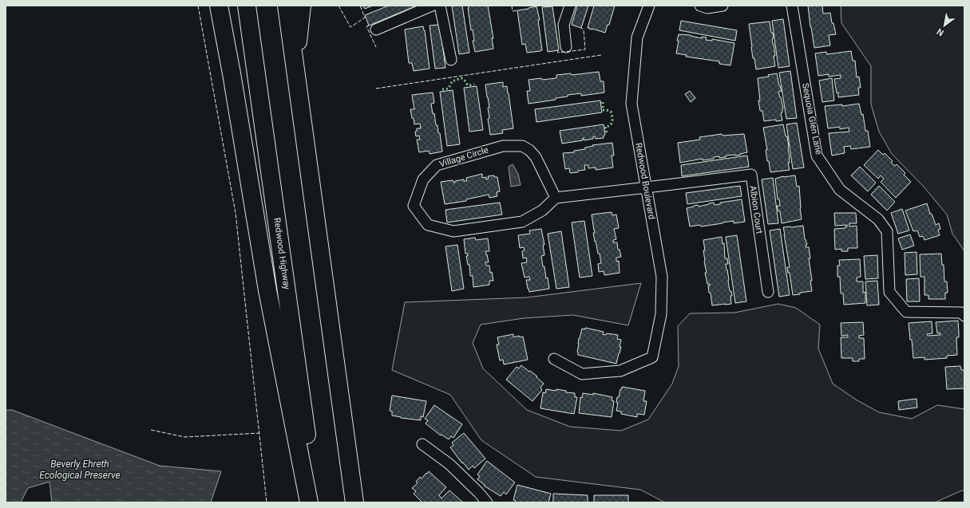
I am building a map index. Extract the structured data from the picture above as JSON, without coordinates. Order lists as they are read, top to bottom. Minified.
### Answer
{"streets":{"highway":["Redwood Highway"],"street":["Sequoia Glen Lane","Village Circle","Redwood Boulevard","Albion Court"]},"crossings":[["Redwood Boulevard","Albion Court"]],"water":["Beverly Ehreth Ecological Preserve"],"north":"bottom left"}
